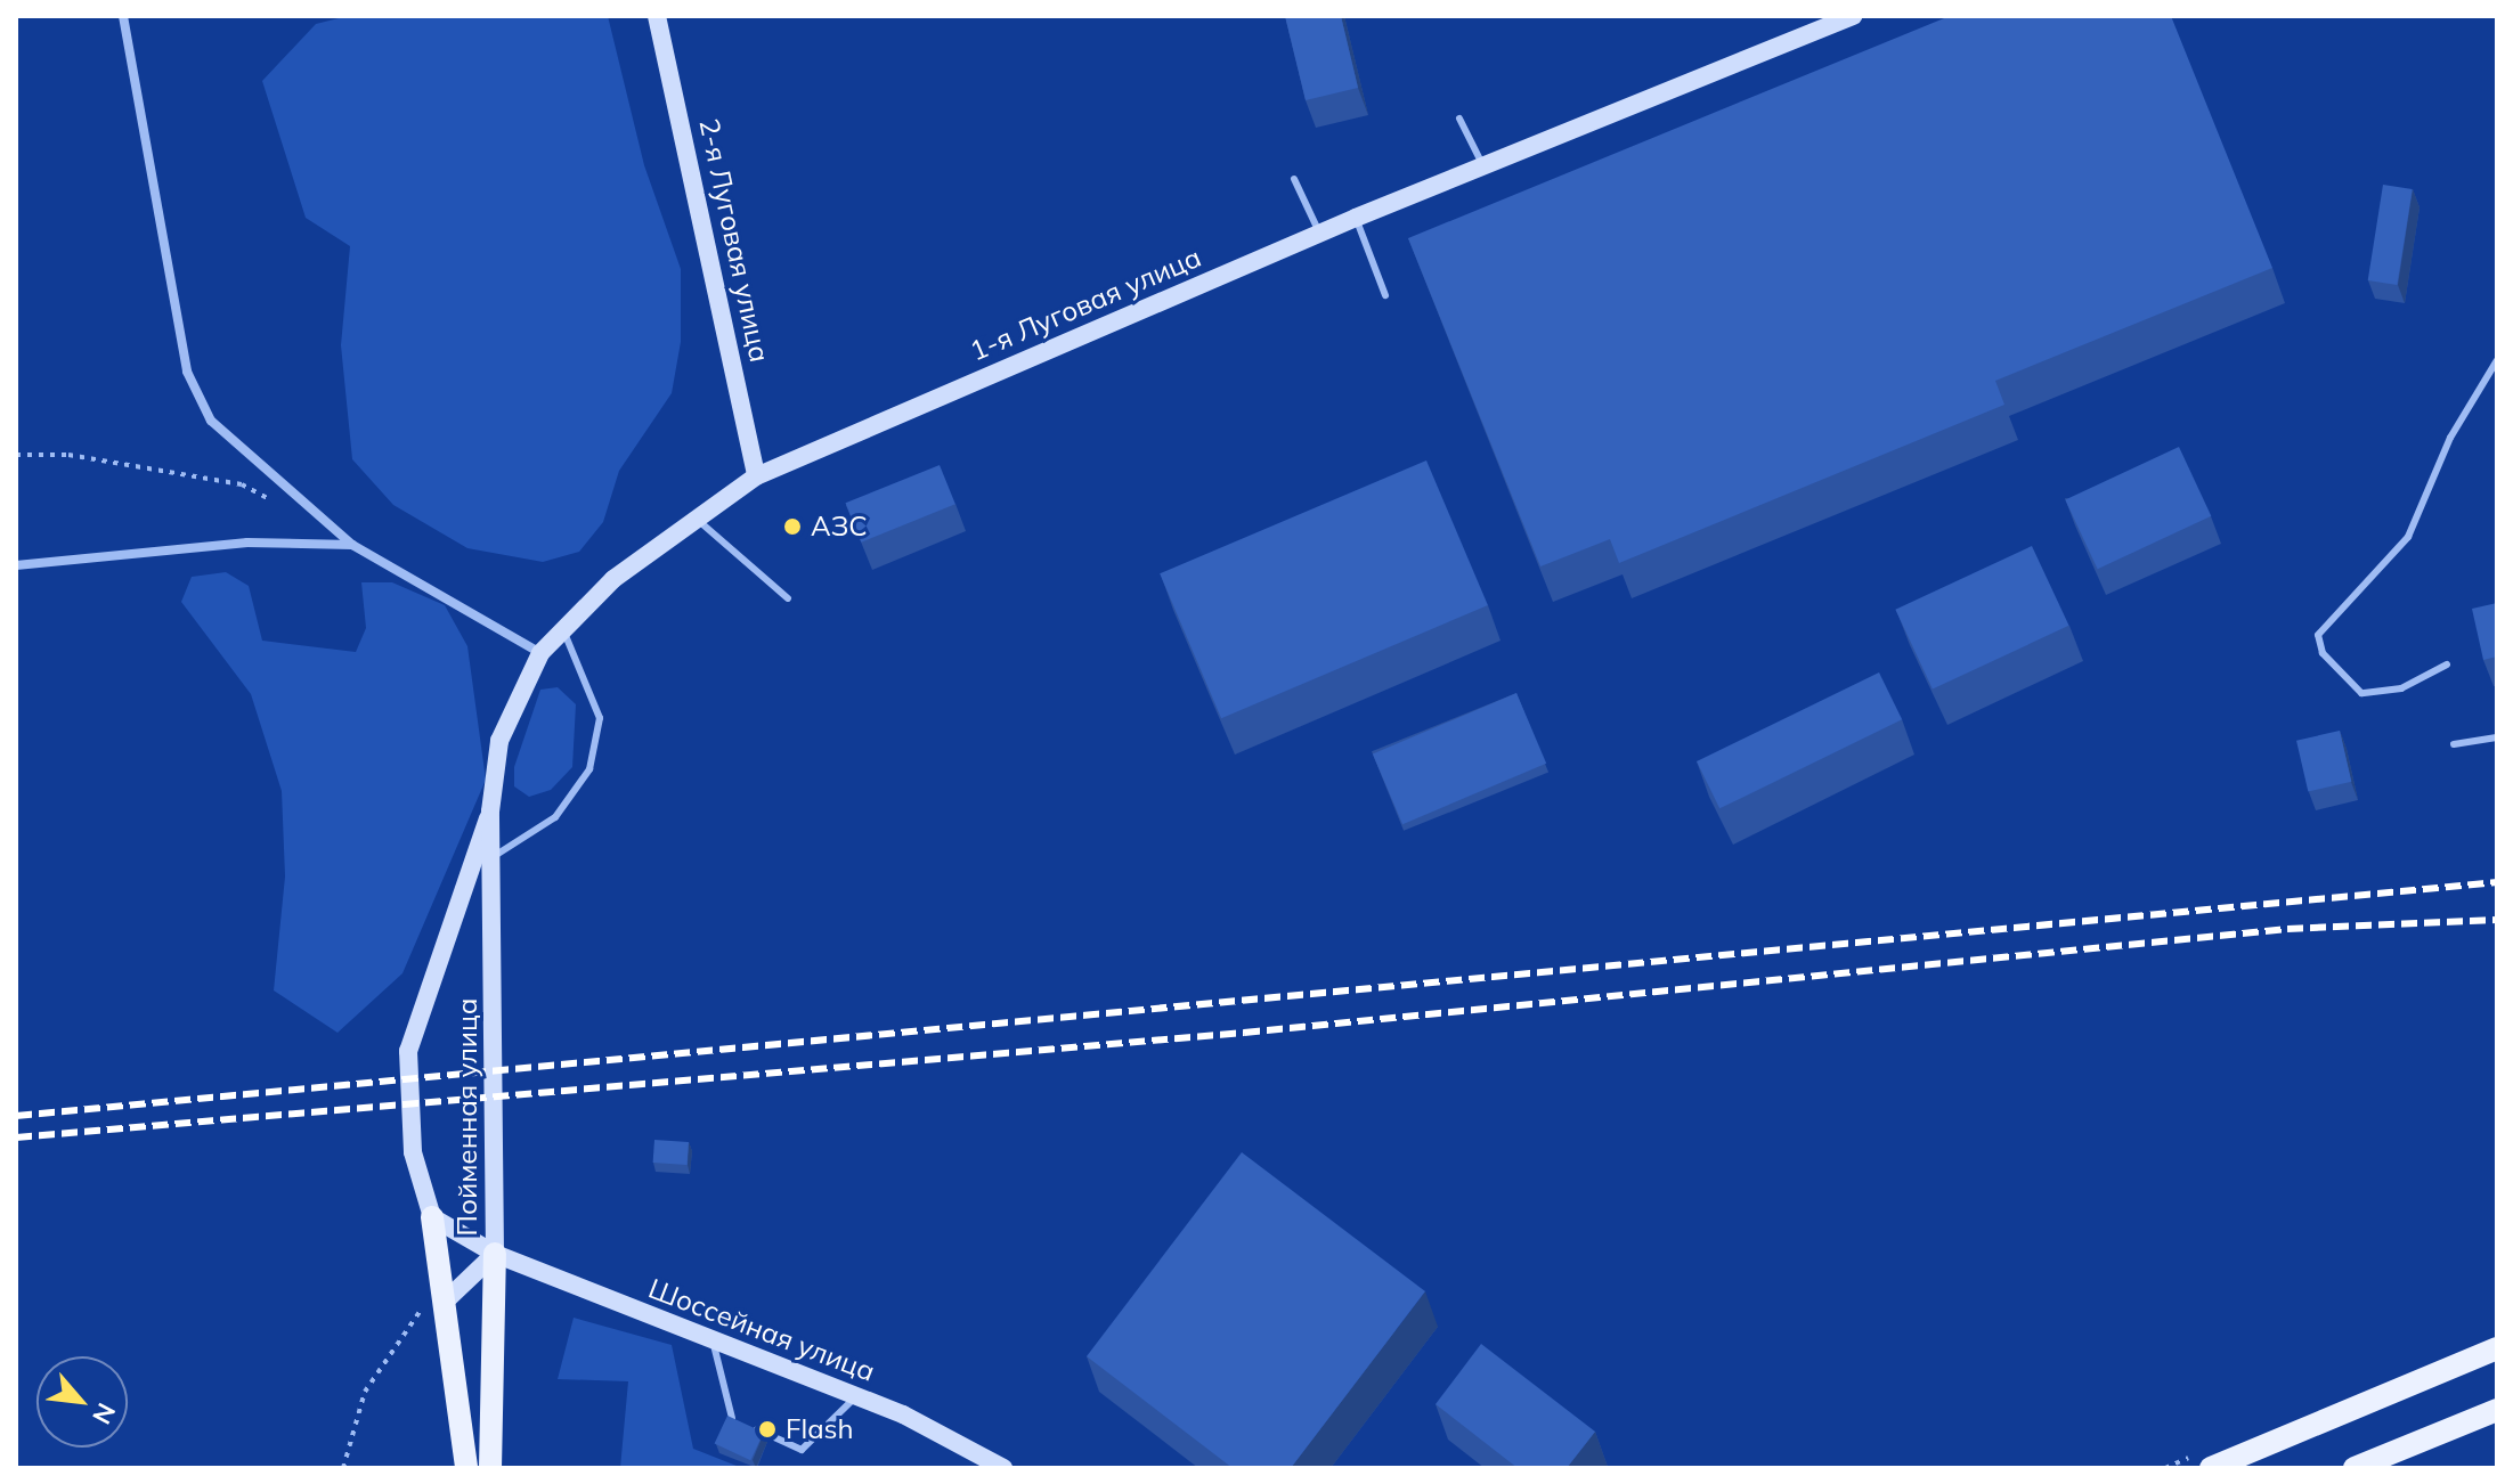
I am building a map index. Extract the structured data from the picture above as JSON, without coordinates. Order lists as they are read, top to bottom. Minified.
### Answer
{"streets":{"main road":["2-я Луговая улица","1-я Луговая улица","Пойменная улица","Шоссейная улица"]},"crossings":[["2-я Луговая улица","1-я Луговая улица"],["1-я Луговая улица","Пойменная улица"],["Пойменная улица","Шоссейная улица"]],"places":["АЗС","Flash"],"north":"bottom right"}
